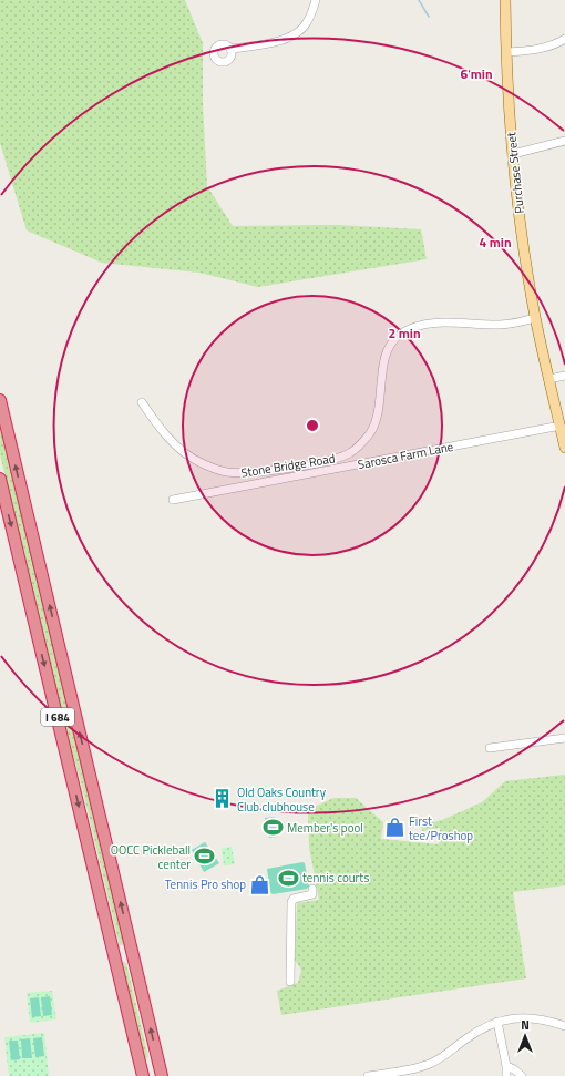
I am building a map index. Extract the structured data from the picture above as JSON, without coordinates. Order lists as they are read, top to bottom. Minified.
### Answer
{"streets":{"highway":["I 684"],"main road":["Purchase Street"],"street":["Sarosca Farm Lane","Stone Bridge Road"]},"crossings":[["Purchase Street","Sarosca Farm Lane"],["Purchase Street","Stone Bridge Road"]],"places":{"building":["Old Oaks Country Club clubhouse"],"sports":["Member's pool","OOCC Pickleball center","tennis courts"],"shop":["First tee/Proshop","Tennis Pro shop"]},"north":"top","rings":["6 min","4 min","2 min"]}
